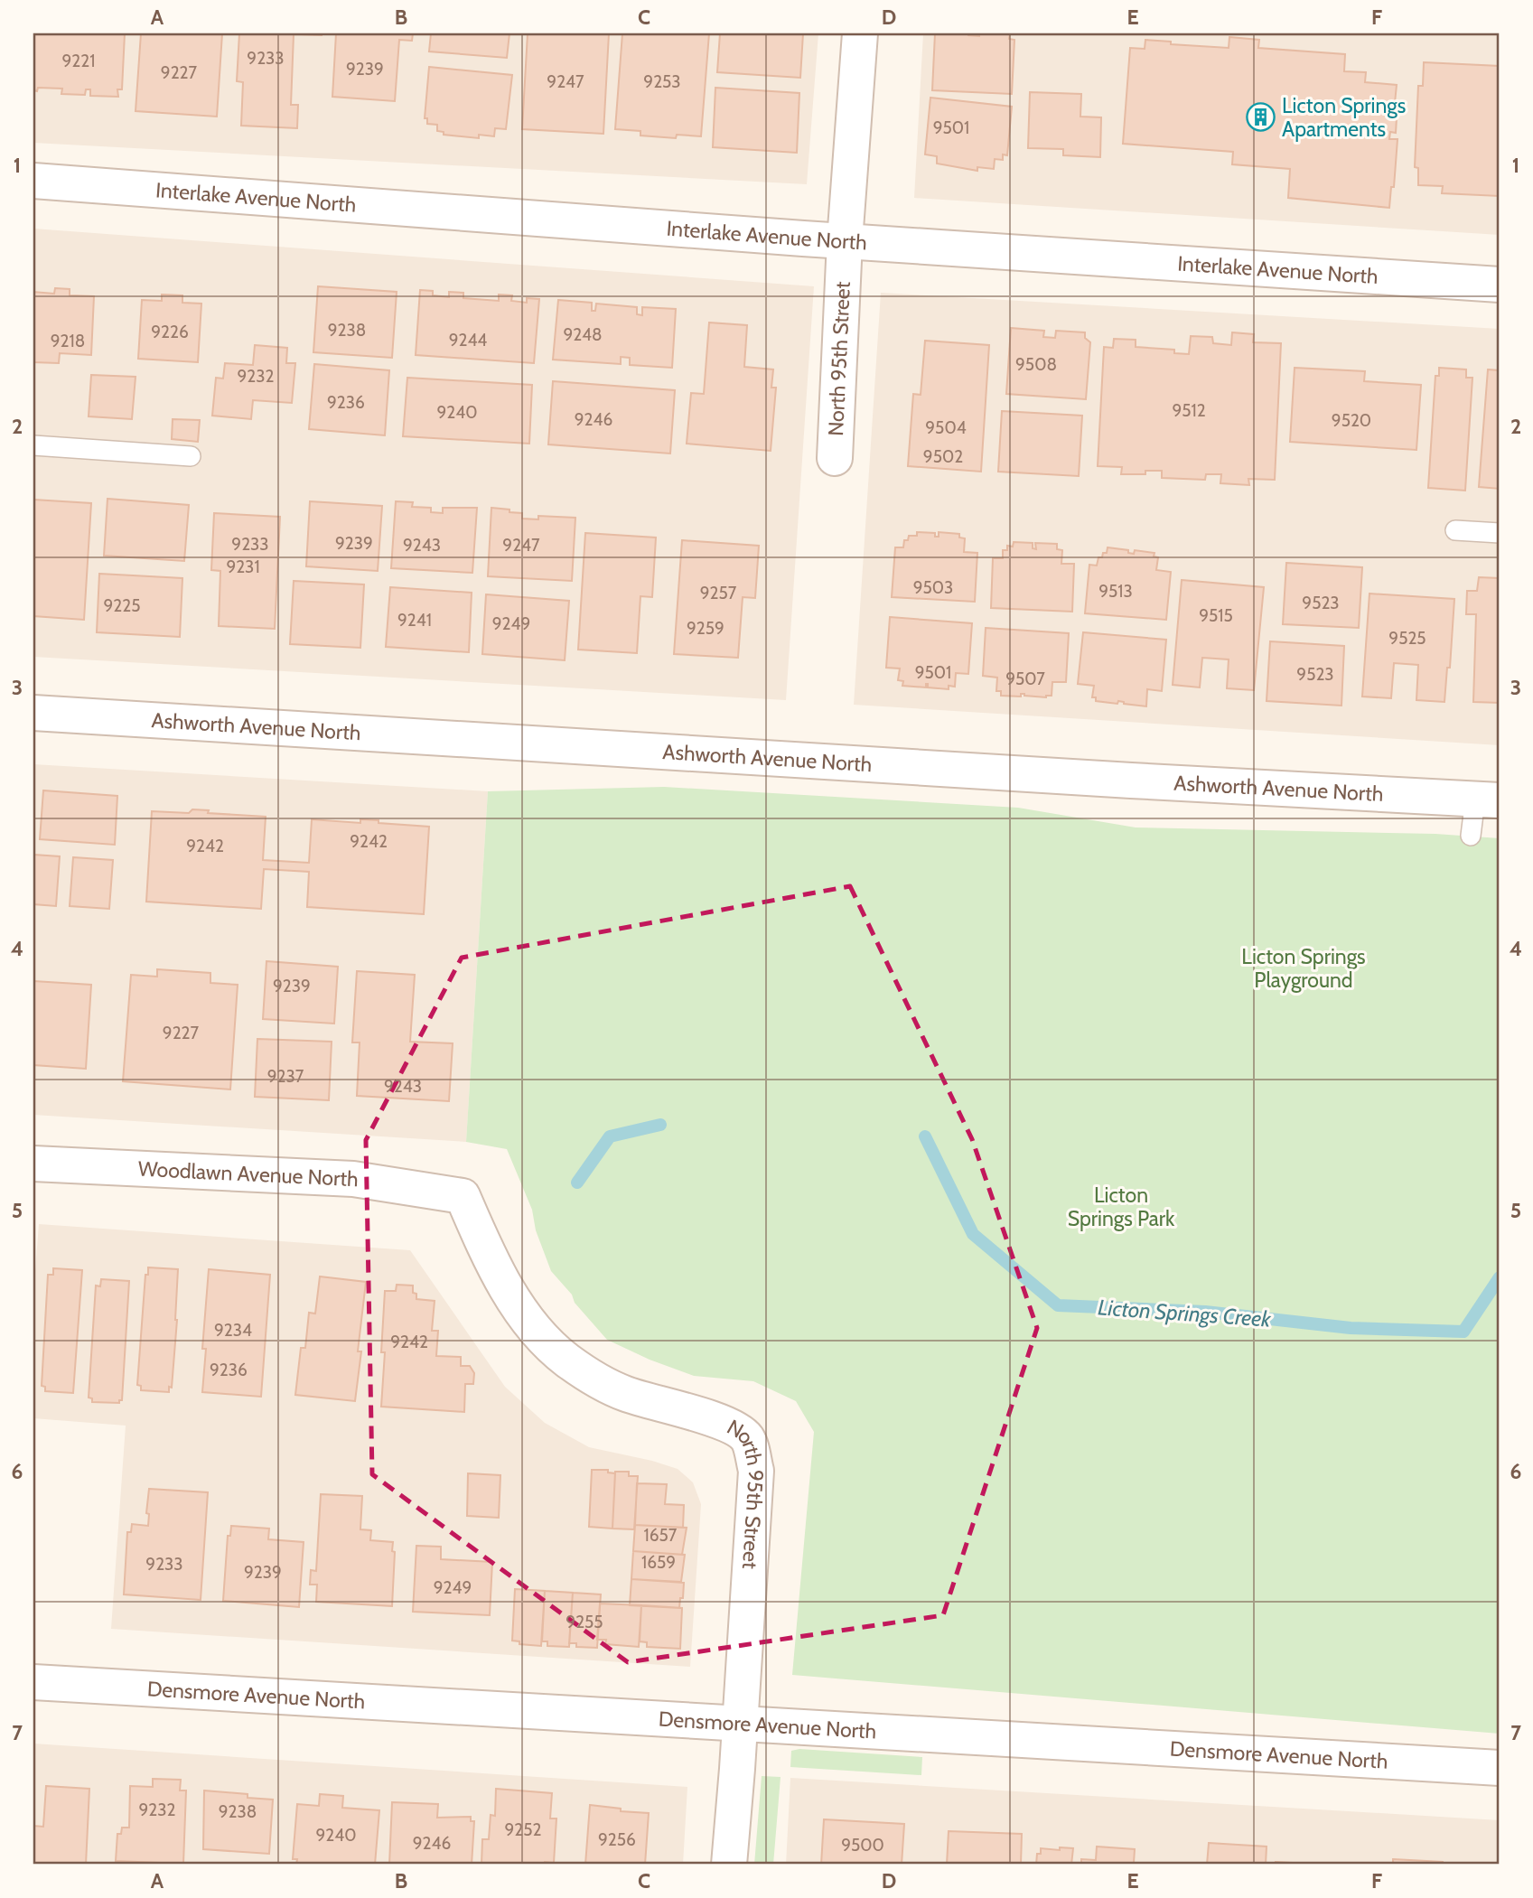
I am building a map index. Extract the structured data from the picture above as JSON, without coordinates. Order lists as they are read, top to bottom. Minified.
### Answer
{"streets":{"street":["Interlake Avenue North","North 95th Street","Ashworth Avenue North","Woodlawn Avenue North","Densmore Avenue North"]},"crossings":[["Interlake Avenue North","North 95th Street"],["North 95th Street","Woodlawn Avenue North"],["North 95th Street","Densmore Avenue North"]],"water":["Licton Springs Creek"],"parks":["Licton Springs Playground","Licton Springs Park"],"places":{"building":["Licton Springs Apartments"]},"house_numbers":["9233","9221","9239","9227","9247","9253","9501","9238","9226","9248","9244","9218","9508","9232","9236","9512","9240","9246","9520","9504","9502","9239","9233","9243","9247","9231","9503","9513","9257","9523","9225","9515","9241","9249","9259","9525","9501","9523","9507","9242","9242","9239","9227","9237","9243","9234","9242","9236","1657","1659","9233","9239","9249","9255","9232","9238","9252","9240","9256","9246","9500"],"grid":{"columns":["A","B","C","D","E","F"],"rows":["1","2","3","4","5","6","7"]}}
